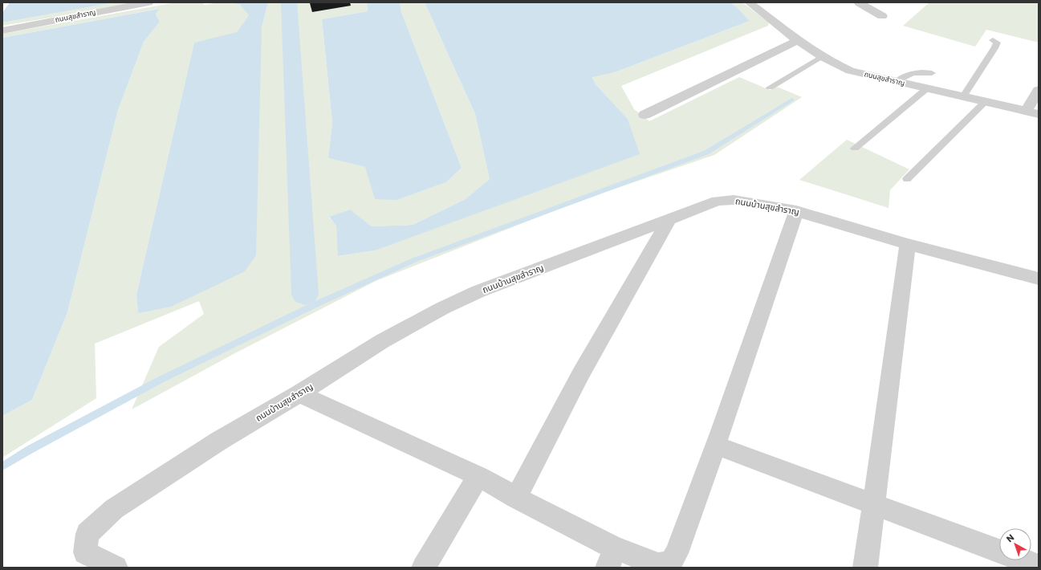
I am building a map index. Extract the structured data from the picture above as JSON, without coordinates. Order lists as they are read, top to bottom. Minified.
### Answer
{"streets":{"street":["ถนนสุขสำราญ","ถนนบ้านสุขสำราญ"]},"north":"top left"}
